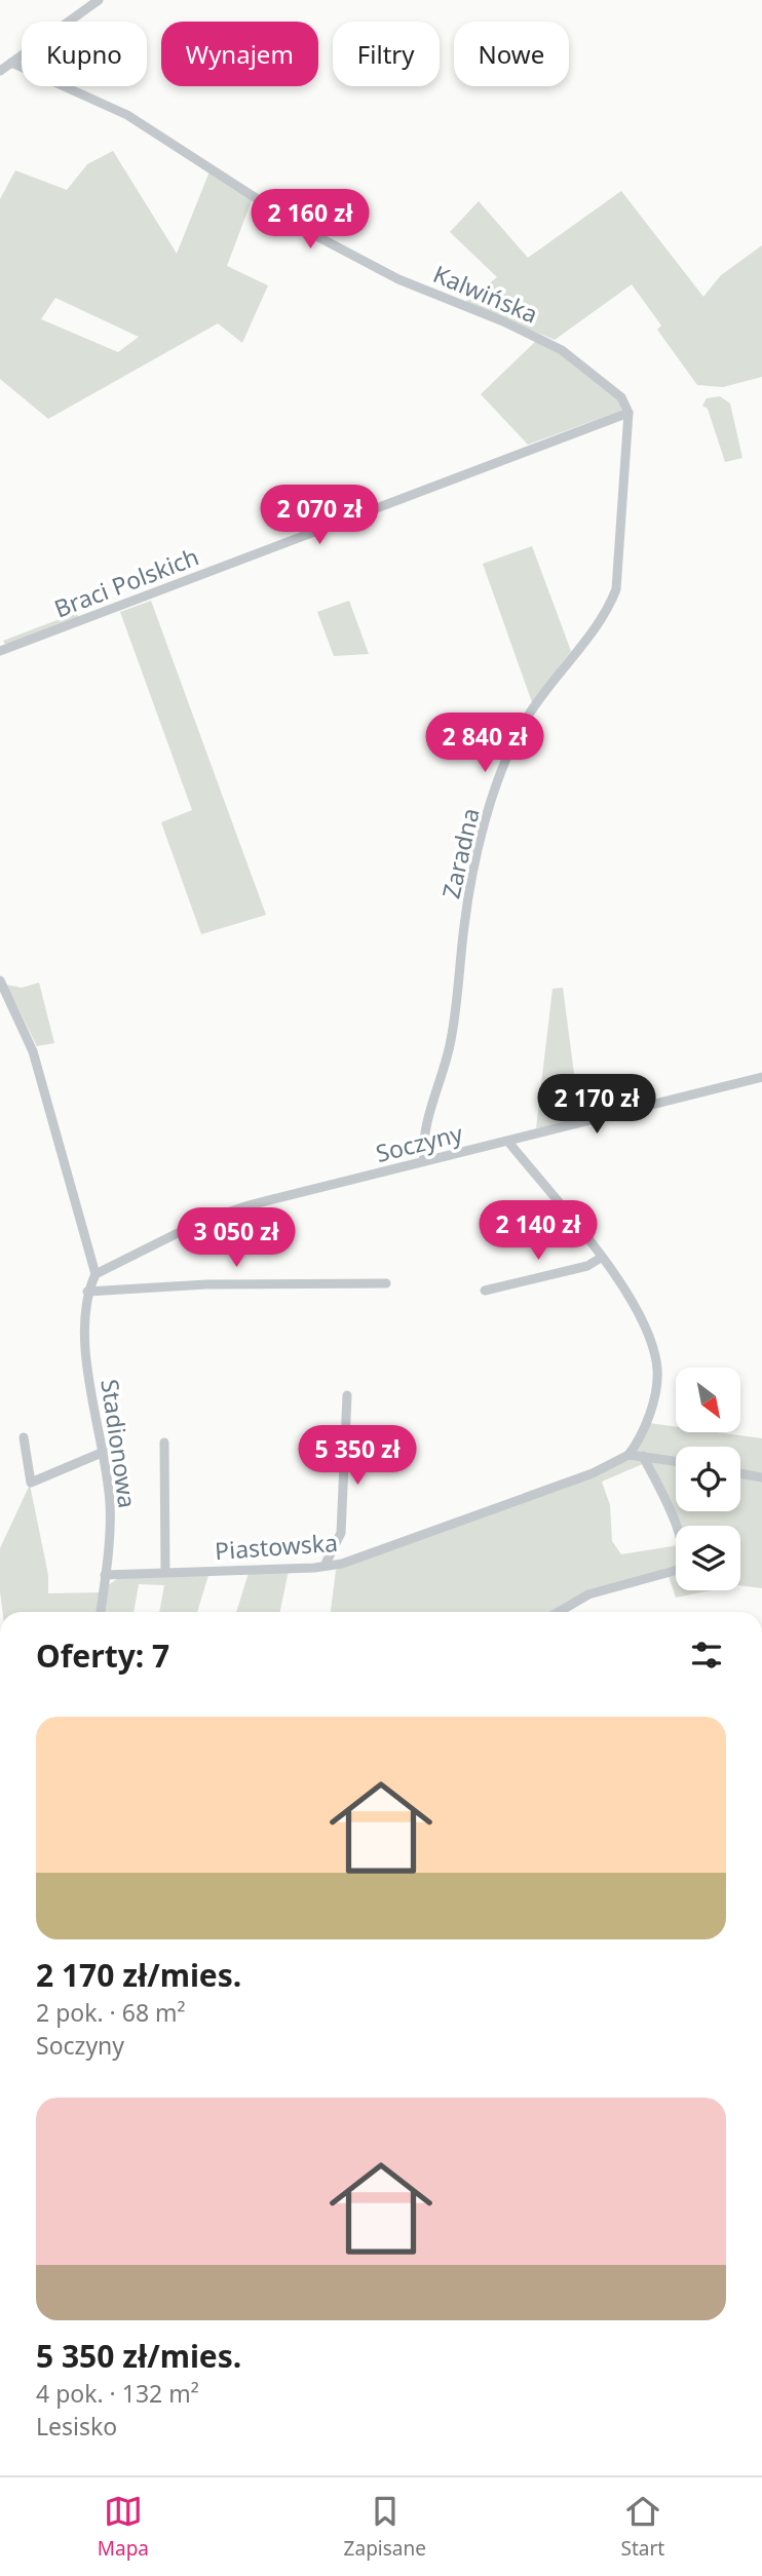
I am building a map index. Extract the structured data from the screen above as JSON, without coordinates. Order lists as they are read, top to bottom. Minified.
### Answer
{"streets":{"street":["Kalwińska","Braci Polskich","Zaradna","Soczyny","Stadionowa","Piastowska"]},"crossings":[["Kalwińska","Braci Polskich"],["Kalwińska","Zaradna"],["Braci Polskich","Zaradna"],["Zaradna","Soczyny"],["Soczyny","Stadionowa"],["Stadionowa","Piastowska"]],"north":"bottom right","page":{"chip":["Kupno","Wynajem","Filtry","Nowe"],"price":["2 160 zł","2 070 zł","2 840 zł","2 170 zł","2 140 zł","3 050 zł","5 350 zł"],"heading":"Oferty: 7","list":[{"name":"2 170 zł/mies.","note":"2 pok. · 68 m² · Soczyny"},{"name":"5 350 zł/mies.","note":"4 pok. · 132 m² · Lesisko"}],"tabs":["Mapa","Zapisane","Start"]}}
